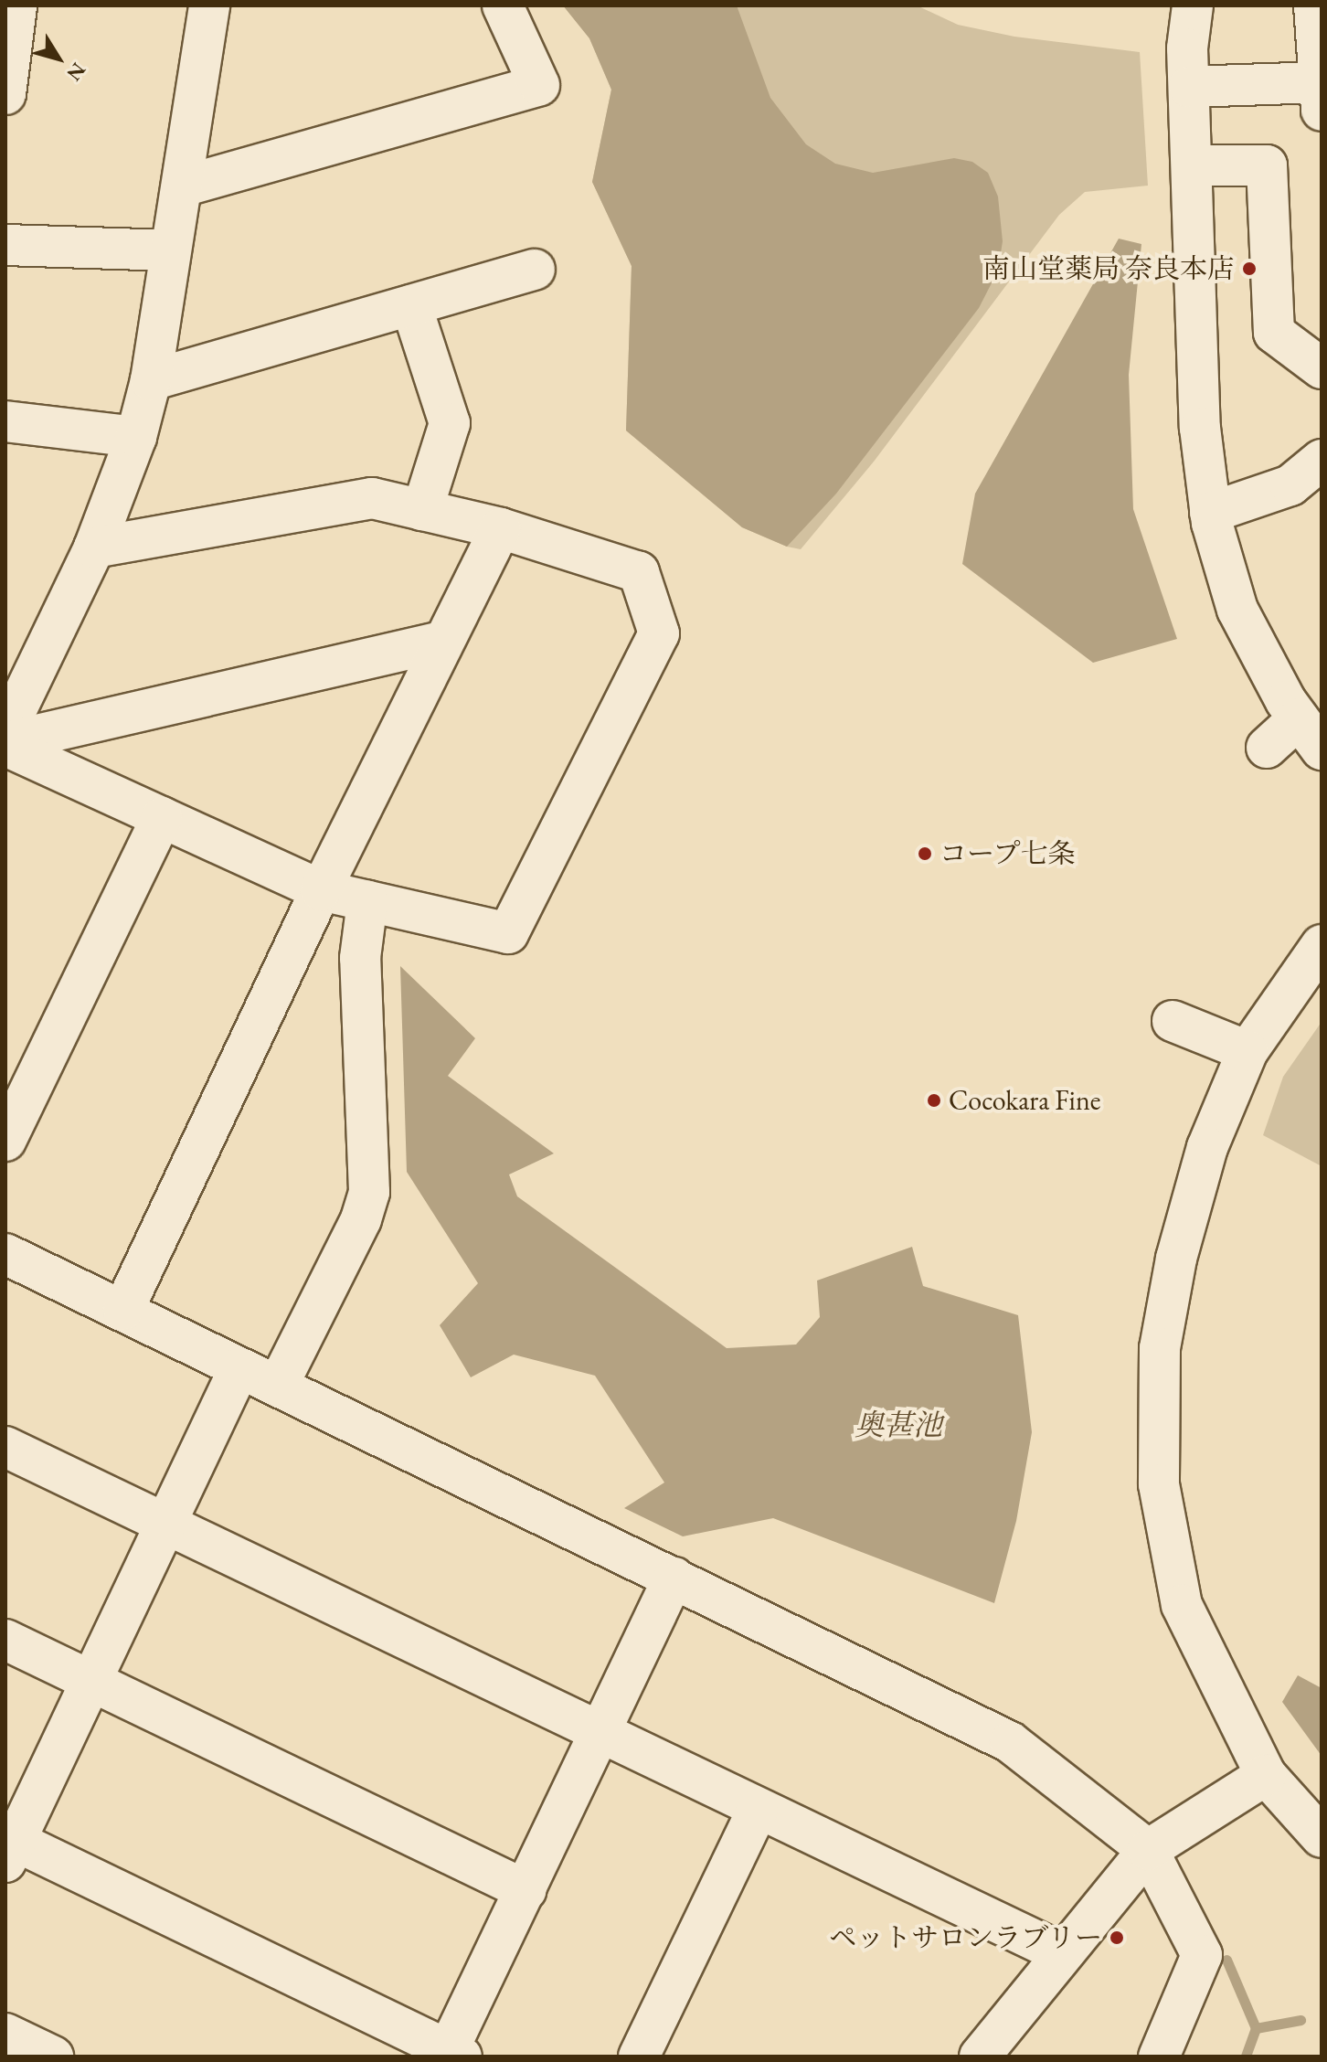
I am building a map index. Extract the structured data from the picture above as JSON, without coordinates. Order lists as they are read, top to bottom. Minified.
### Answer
{"water":["奥甚池"],"places":["南山堂薬局 奈良本店","コープ七条","Cocokara Fine","ペットサロンラブリー"],"north":"bottom right"}
